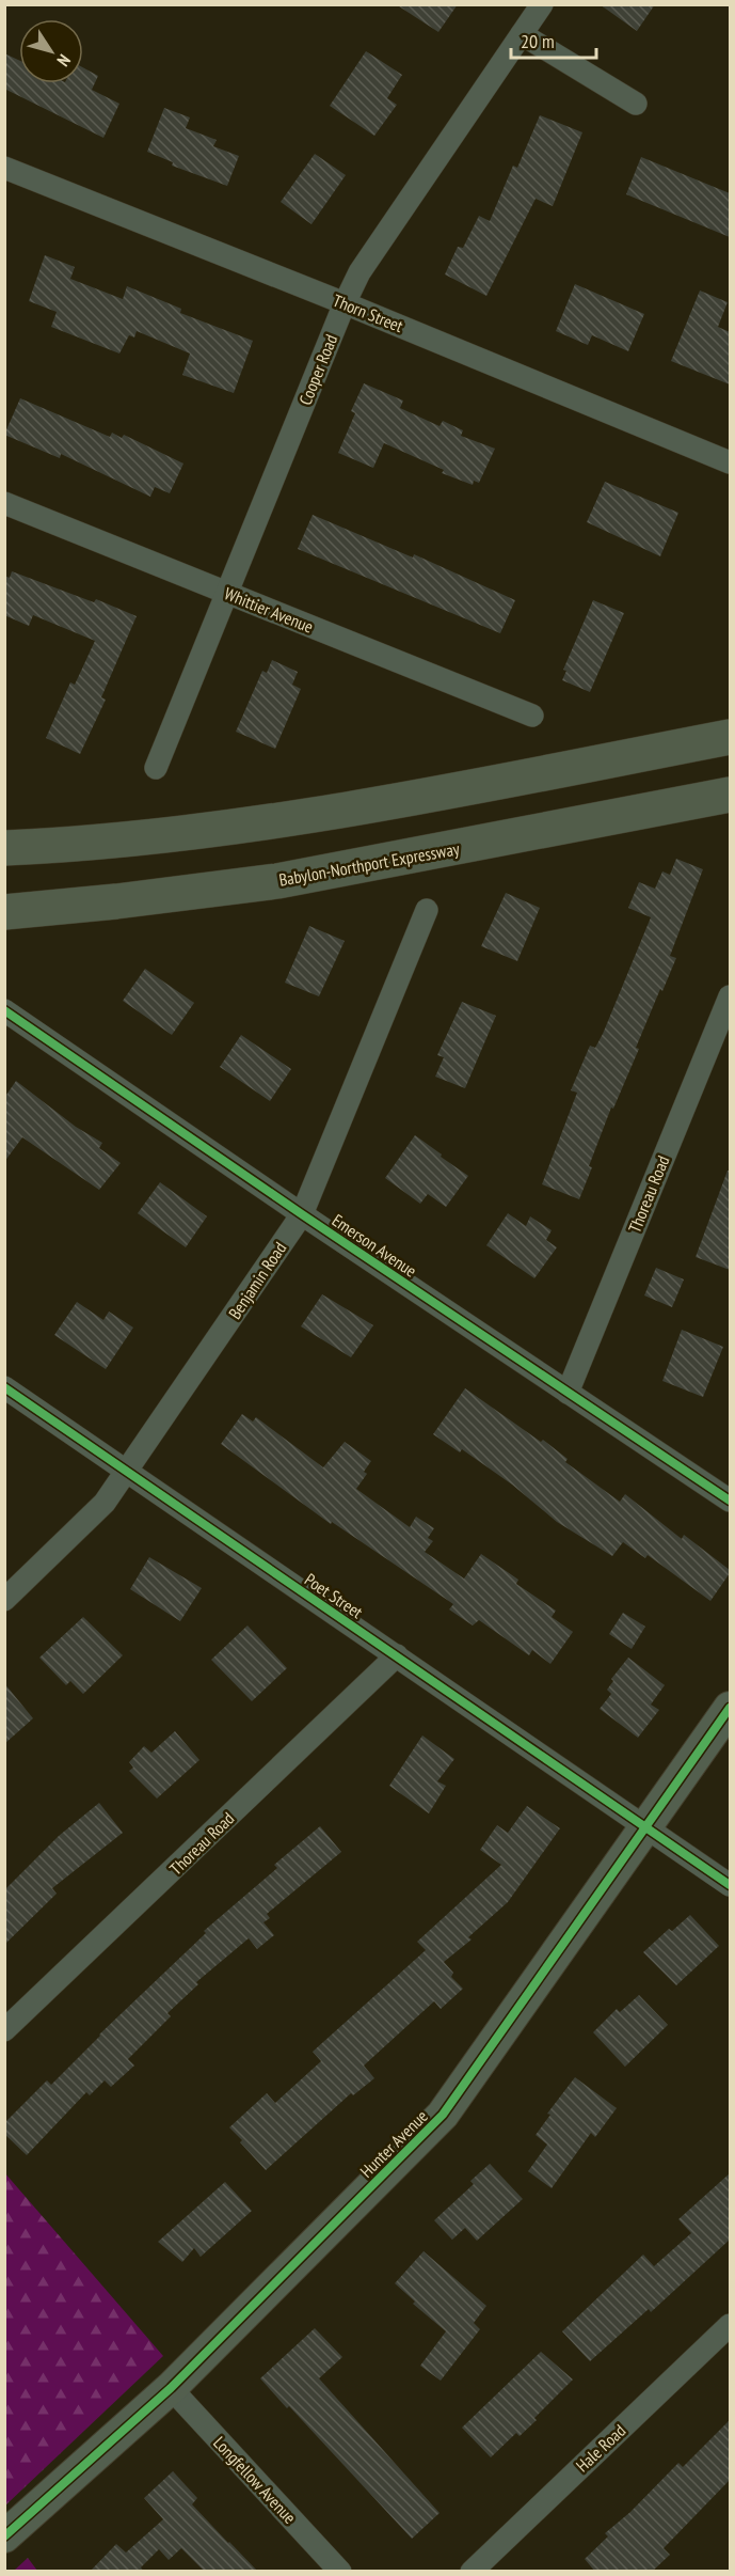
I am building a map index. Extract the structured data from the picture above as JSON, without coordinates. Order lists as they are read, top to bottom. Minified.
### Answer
{"streets":{"main road":["Babylon-Northport Expressway"],"street":["Thorn Street","Cooper Road","Whittier Avenue","Thoreau Road","Emerson Avenue","Benjamin Road","Poet Street","Hunter Avenue","Hale Road","Longfellow Avenue"]},"crossings":[["Thorn Street","Cooper Road"],["Cooper Road","Whittier Avenue"],["Thoreau Road","Emerson Avenue"],["Thoreau Road","Poet Street"],["Emerson Avenue","Benjamin Road"],["Benjamin Road","Poet Street"],["Poet Street","Hunter Avenue"],["Hunter Avenue","Longfellow Avenue"]],"scale_bar":"20 m","north":"bottom right"}
